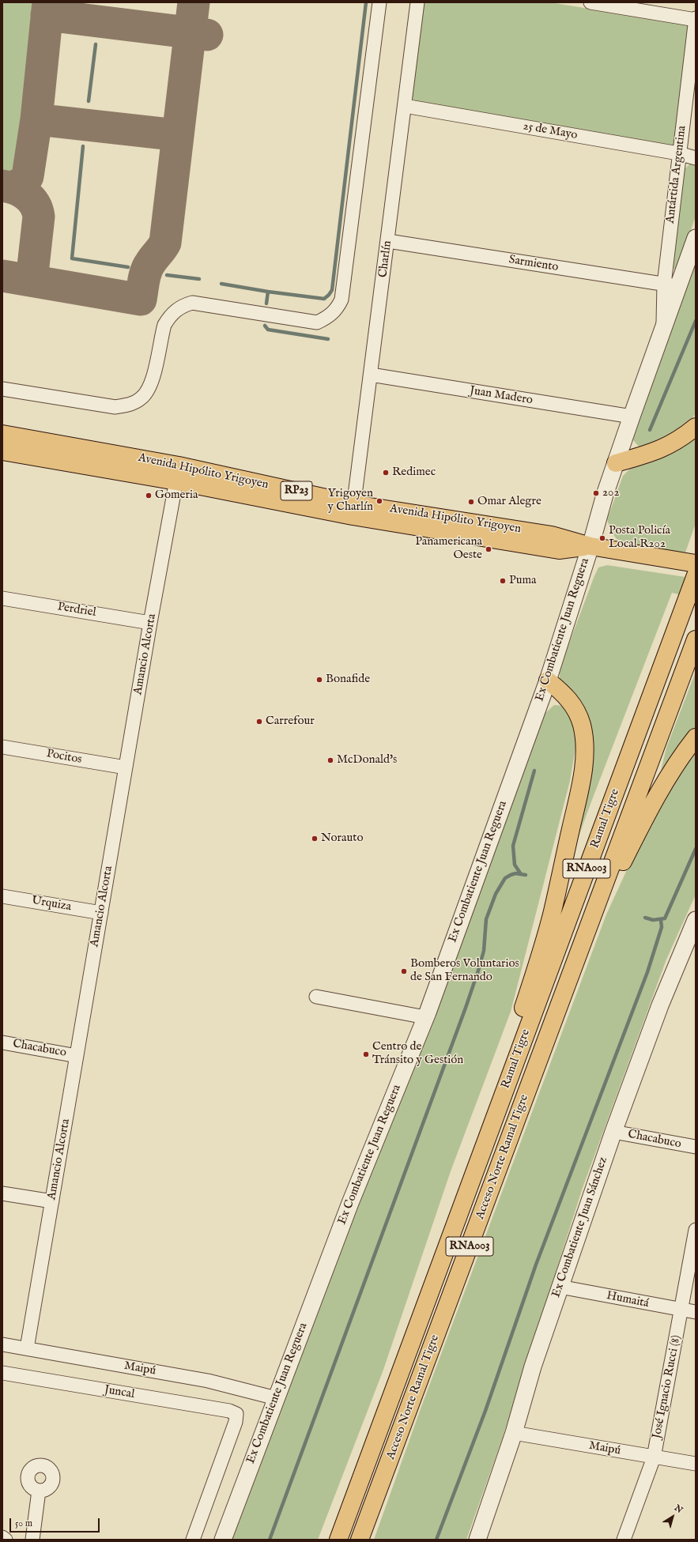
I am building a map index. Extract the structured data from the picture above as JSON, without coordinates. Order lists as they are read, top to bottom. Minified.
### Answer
{"streets":{"main road":["Avenida Hipólito Yrigoyen","RP23","Ramal Tigre","RNA003","Acceso Norte Ramal Tigre"],"street":["25 de Mayo","Antártida Argentina","Charlín","Sarmiento","Juan Madero","Perdriel","Ex Combatiente Juan Reguera","Amancio Alcorta","Pocitos","Urquiza","Chacabuco","Ex Combatiente Juan Sánchez","Humaitá","Maipú","José Ignacio Rucci (8)","Juncal"]},"crossings":[["25 de Mayo","Antártida Argentina"],["25 de Mayo","Charlín"],["Antártida Argentina","Sarmiento"],["Antártida Argentina","Ex Combatiente Juan Reguera"],["Charlín","Sarmiento"],["Charlín","Juan Madero"],["Charlín","Avenida Hipólito Yrigoyen"],["Sarmiento","Ex Combatiente Juan Reguera"],["Juan Madero","Ex Combatiente Juan Reguera"],["Avenida Hipólito Yrigoyen","Ex Combatiente Juan Reguera"],["Avenida Hipólito Yrigoyen","Amancio Alcorta"],["Perdriel","Amancio Alcorta"],["Ex Combatiente Juan Reguera","Maipú"],["Amancio Alcorta","Pocitos"],["Amancio Alcorta","Urquiza"],["Amancio Alcorta","Chacabuco"],["Amancio Alcorta","Maipú"],["Ramal Tigre","Acceso Norte Ramal Tigre"],["Chacabuco","Ex Combatiente Juan Sánchez"],["Ex Combatiente Juan Sánchez","Humaitá"],["Ex Combatiente Juan Sánchez","Maipú"],["Humaitá","José Ignacio Rucci (8)"],["Maipú","José Ignacio Rucci (8)"]],"places":["Redimec","202","Gomeria","Yrigoyen y Charlín","Omar Alegre","Posta Policía Local R202","Panamericana Oeste","Puma","Bonafide","Carrefour","McDonald's","Norauto","Bomberos Voluntarios de San Fernando","Centro de Tránsito y Gestión"],"scale_bar":"50 m","north":"top right"}
